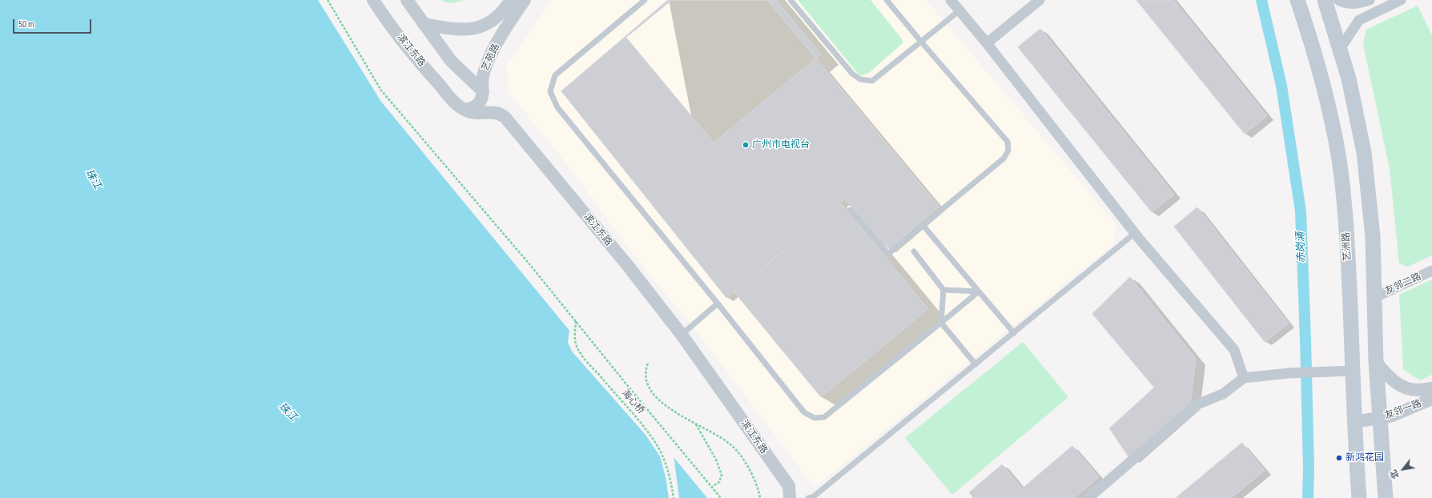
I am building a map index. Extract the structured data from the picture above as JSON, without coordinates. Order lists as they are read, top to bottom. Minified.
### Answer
{"streets":{"main road":["艺洲路"],"street":["滨江东路","艺苑路","友邻二路","友邻一路"],"path":["海心桥"]},"crossings":[["滨江东路","艺苑路"],["艺洲路","友邻一路"]],"water":["珠江","赤岗涌"],"places":["广州市电视台","新鸿花园"],"scale_bar":"50 m","north":"bottom left"}
